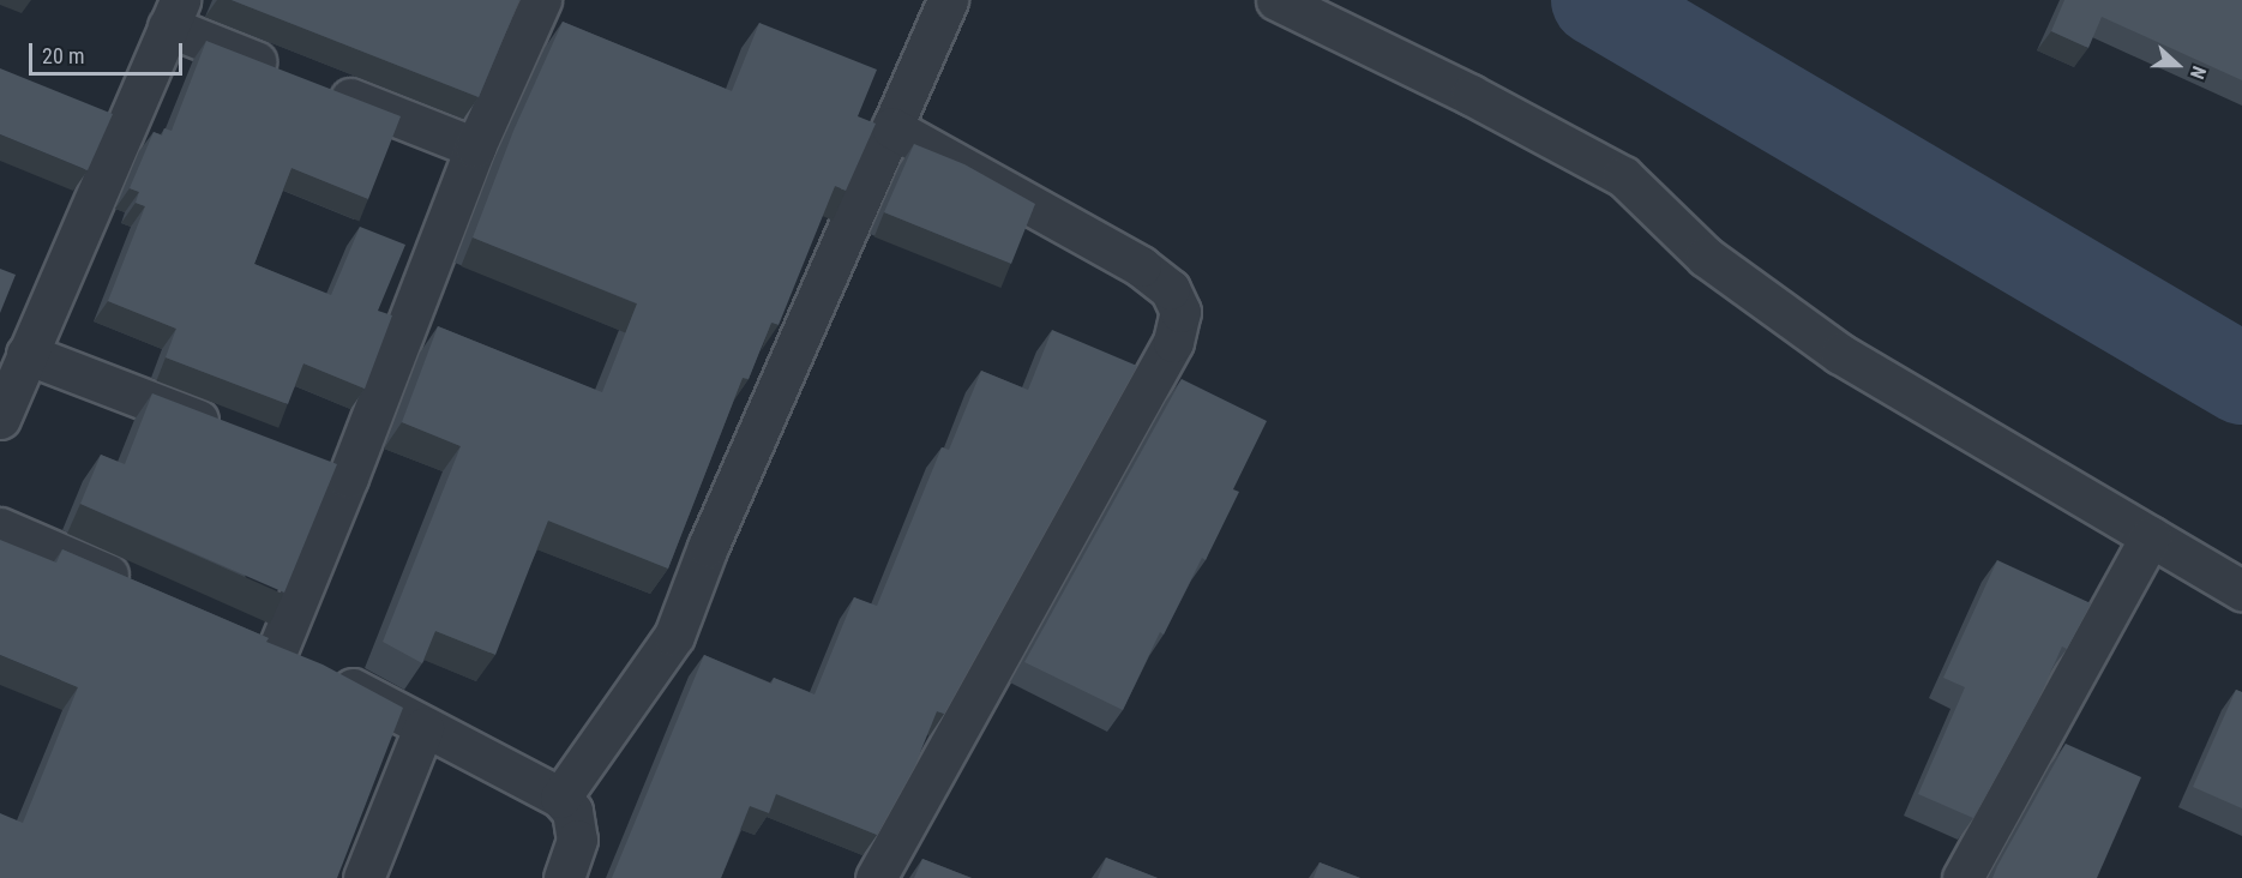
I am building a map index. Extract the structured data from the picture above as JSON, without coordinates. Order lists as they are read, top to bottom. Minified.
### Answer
{"scale_bar":"20 m","north":"right"}
